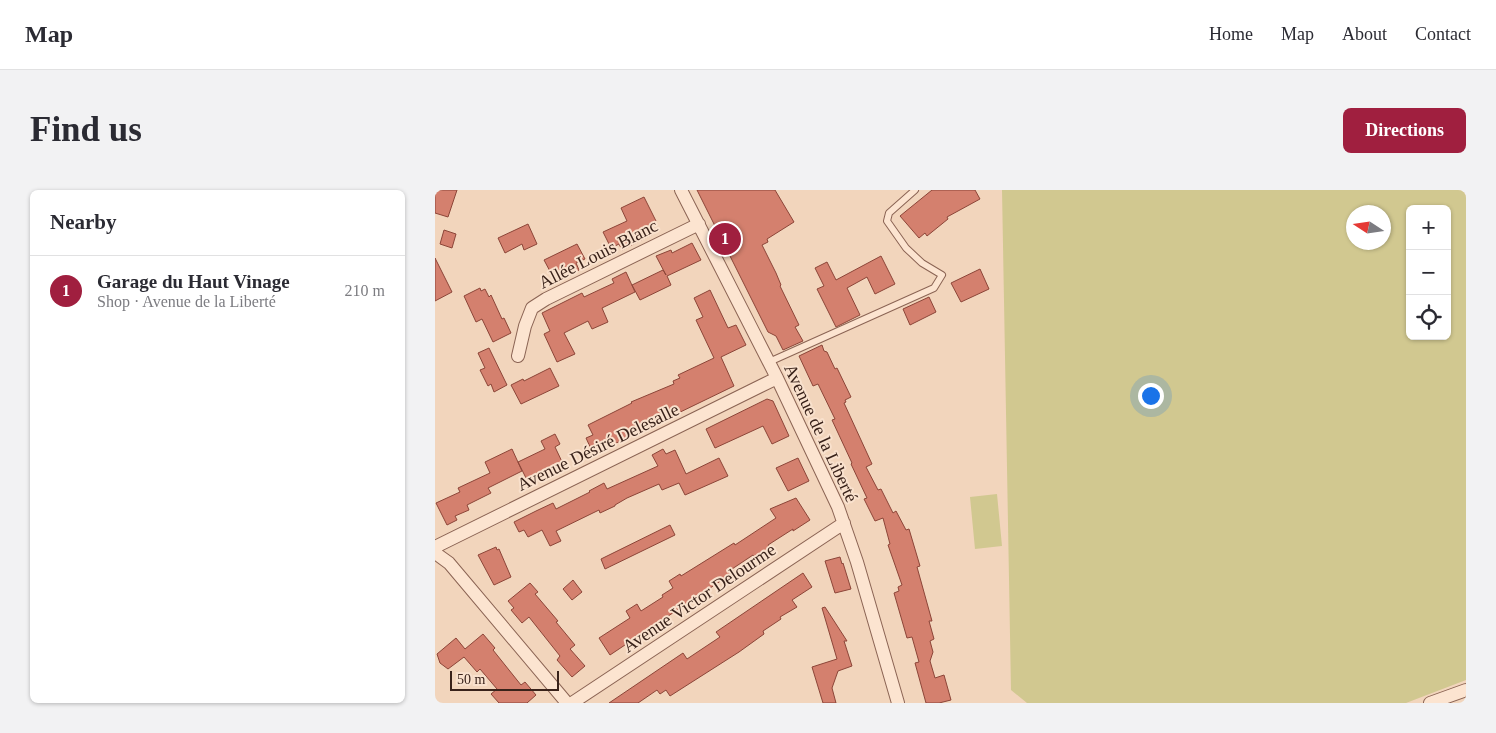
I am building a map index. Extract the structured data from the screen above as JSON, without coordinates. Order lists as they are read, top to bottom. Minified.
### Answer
{"streets":{"street":["Allée Louis Blanc","Avenue de la Liberté","Avenue Désiré Delesalle","Avenue Victor Delourme"]},"crossings":[["Allée Louis Blanc","Avenue de la Liberté"],["Avenue de la Liberté","Avenue Désiré Delesalle"],["Avenue de la Liberté","Avenue Victor Delourme"]],"scale_bar":"50 m","north":"left","page":{"header":"Map","nav":["Home","Map","About","Contact"],"buttons":"Directions","title":"Find us","heading":"Nearby","map_buttons":["+","−"],"pins":"1","list":[{"mark":"1","name":"Garage du Haut Vinage","note":"Shop · Avenue de la Liberté","value":"210 m"}],"scale":"50 m"}}
